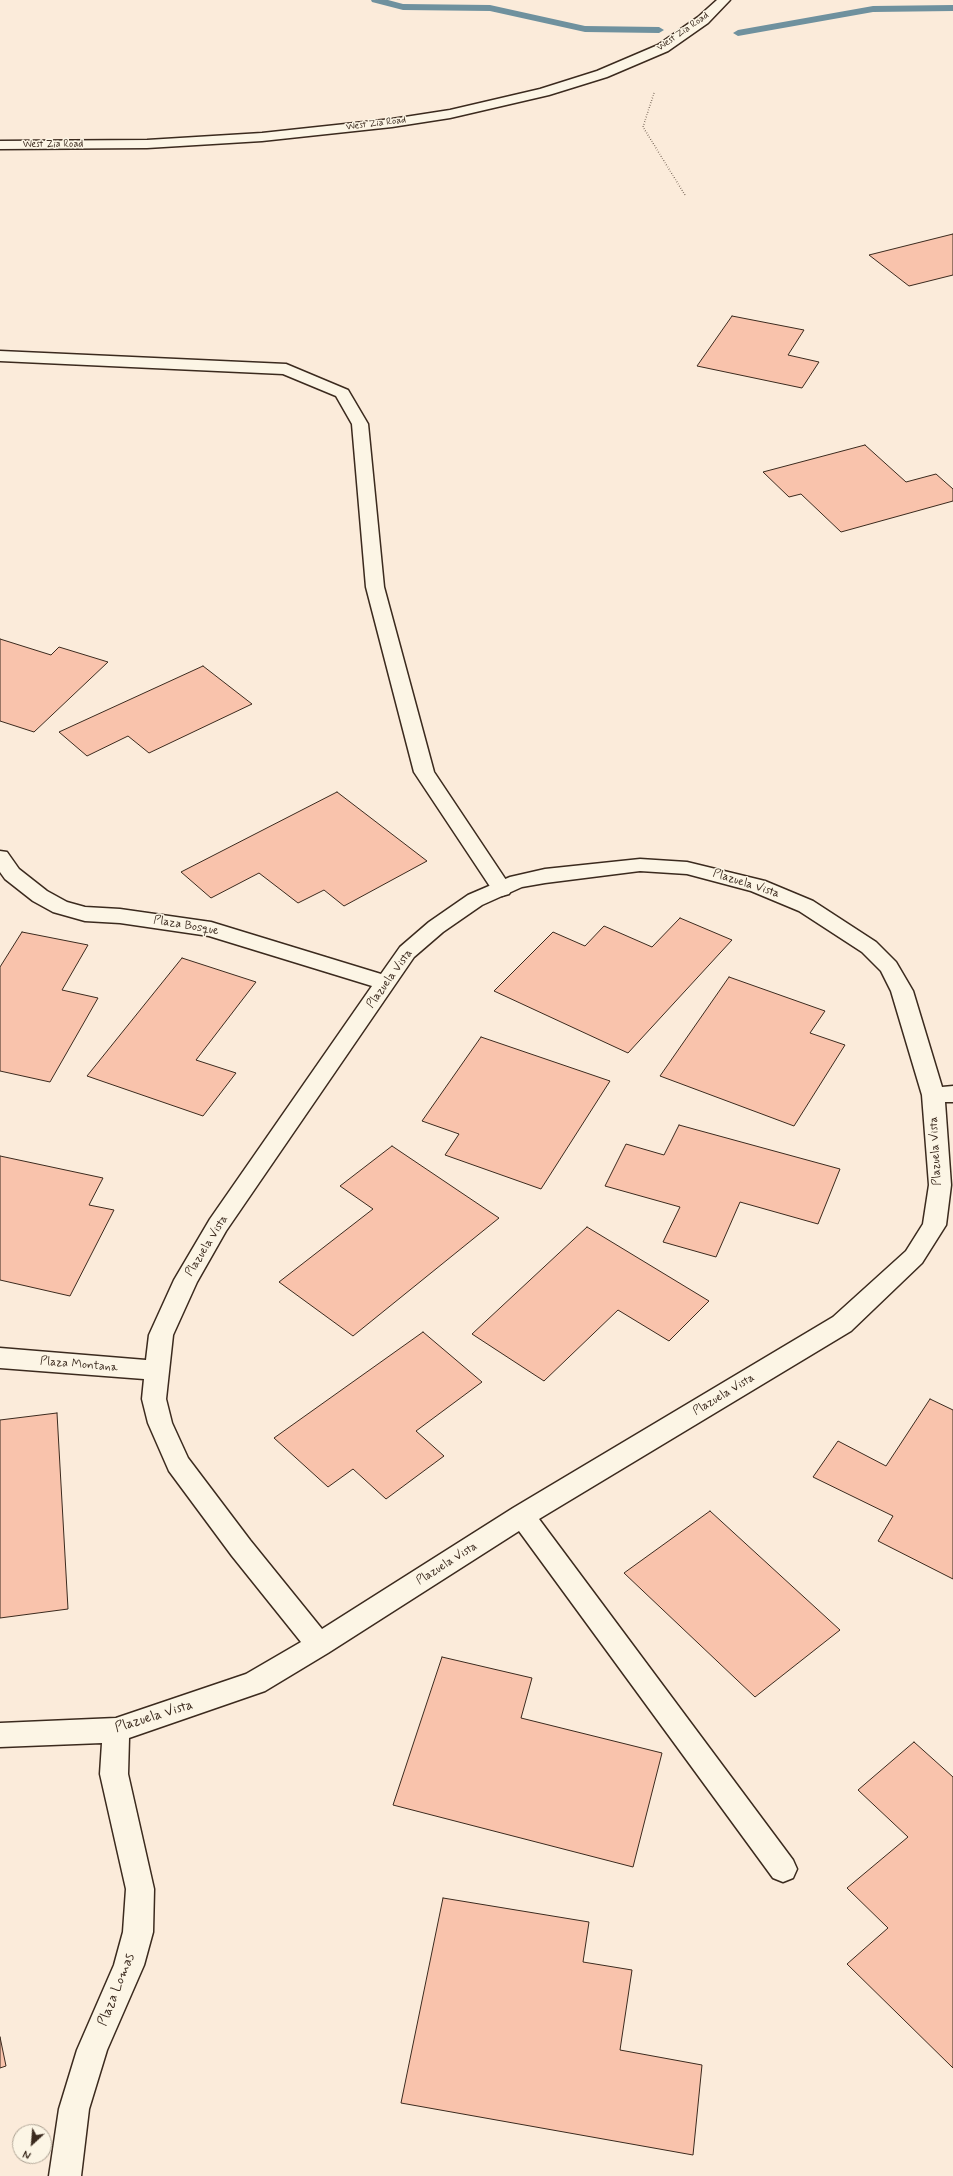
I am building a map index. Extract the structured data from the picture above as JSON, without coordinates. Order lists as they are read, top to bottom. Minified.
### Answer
{"streets":{"street":["West Zia Road","Plazuela Vista","Plaza Bosque","Plaza Montana","Plaza Lomas"]},"crossings":[["Plazuela Vista","Plaza Bosque"],["Plazuela Vista","Plaza Montana"],["Plazuela Vista","Plaza Lomas"]],"north":"bottom left"}
